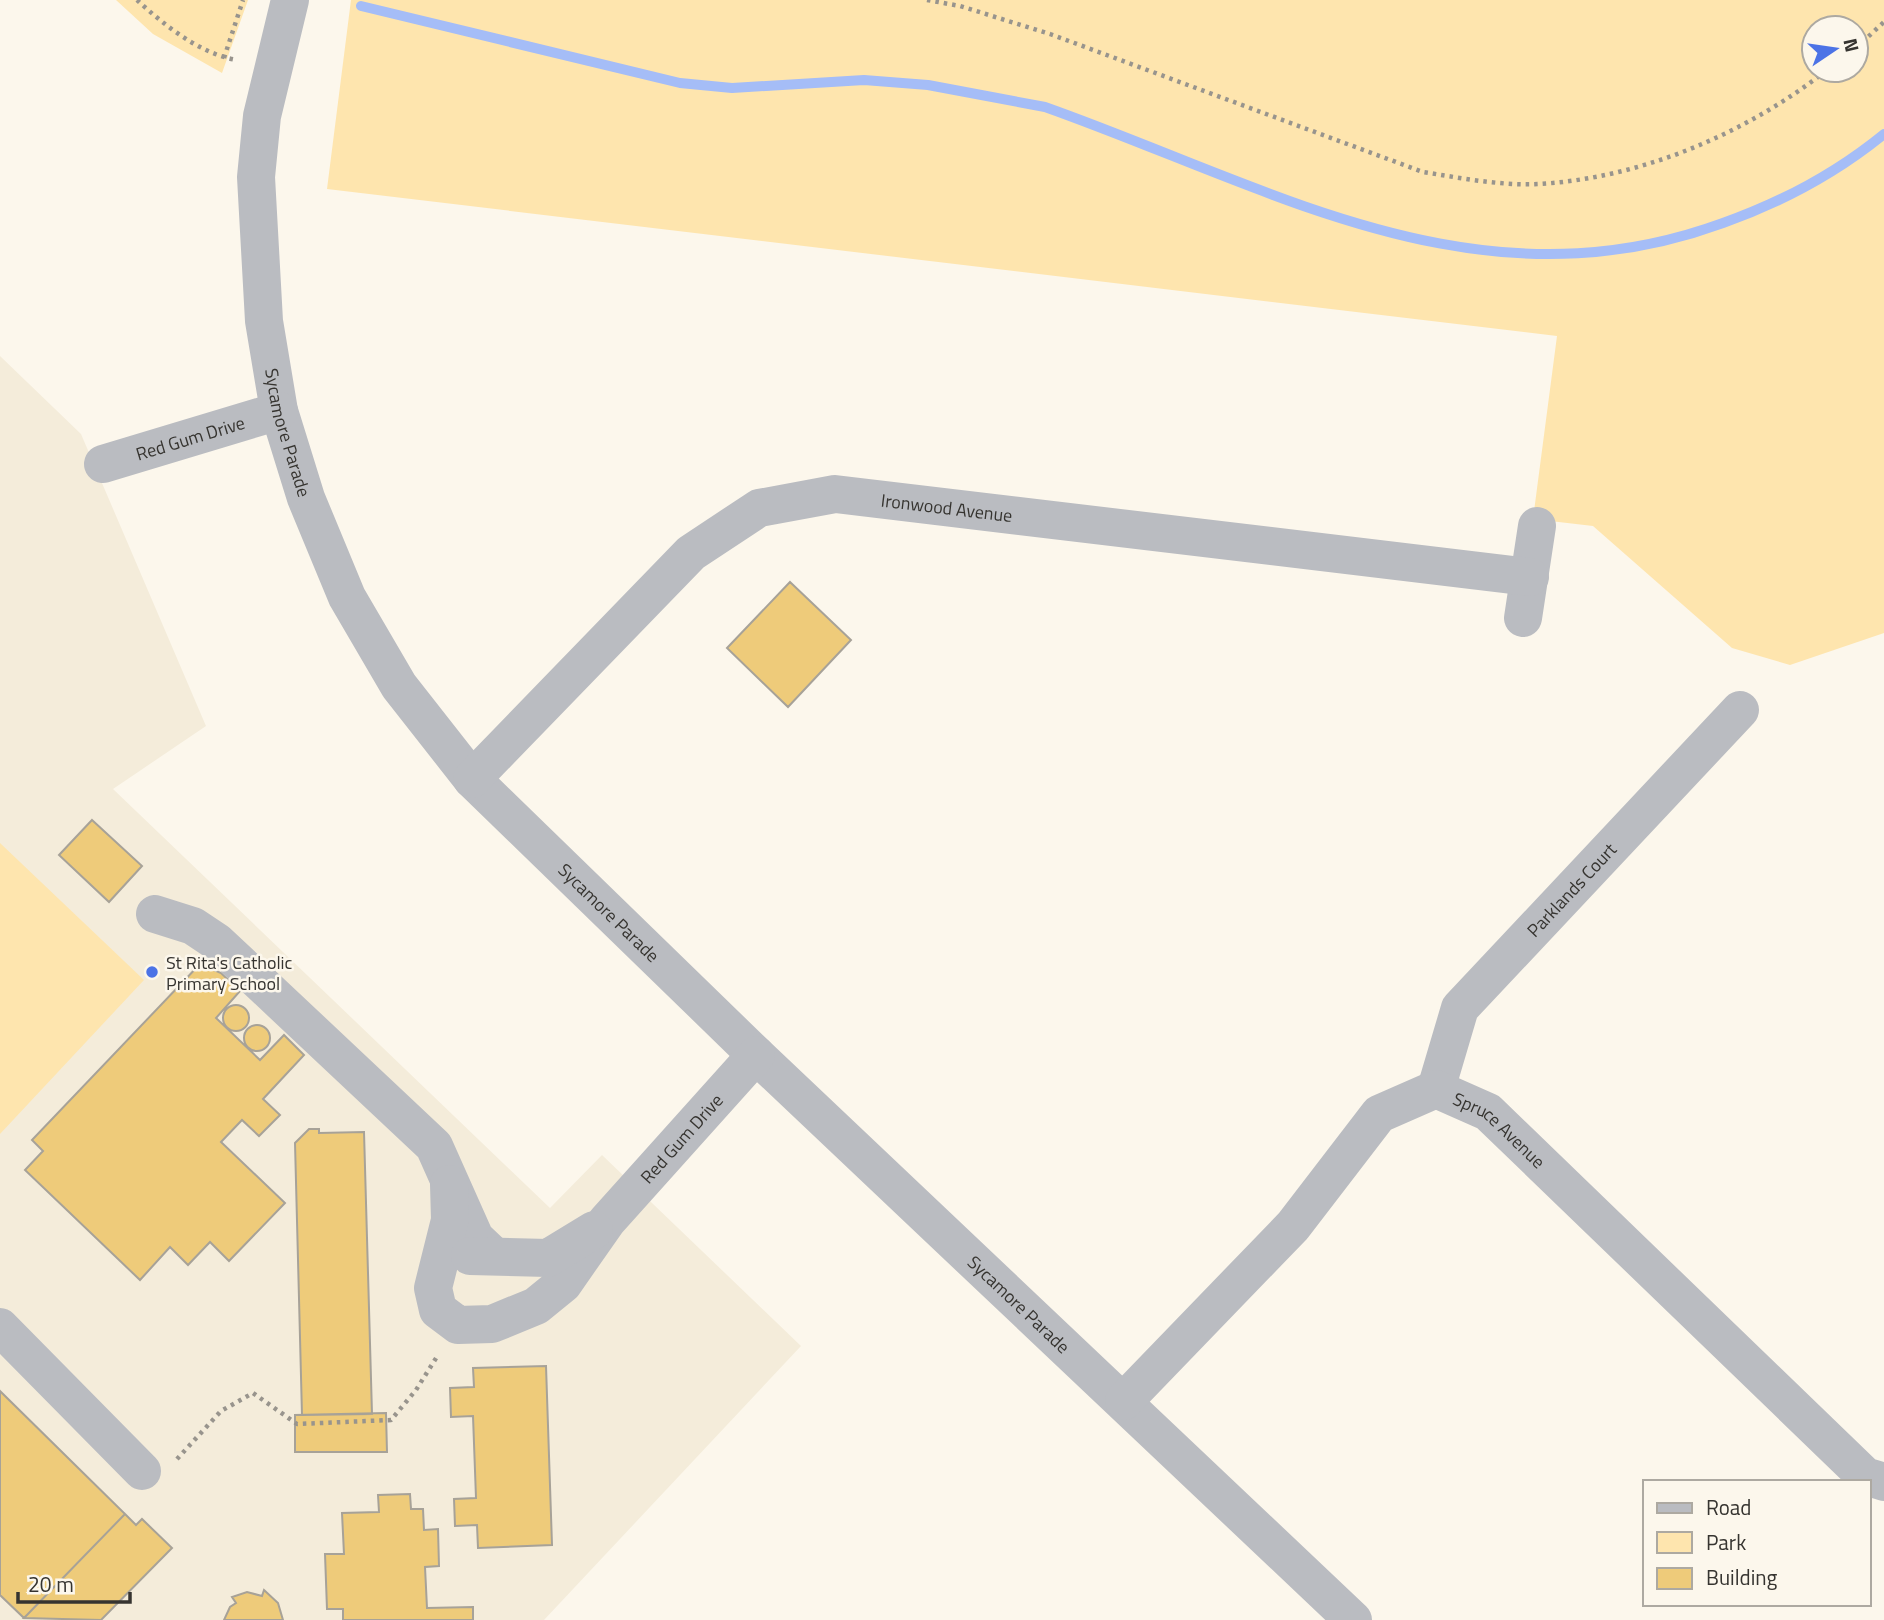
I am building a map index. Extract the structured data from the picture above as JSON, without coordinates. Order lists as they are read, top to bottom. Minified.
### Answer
{"streets":{"street":["Sycamore Parade","Red Gum Drive","Ironwood Avenue","Parklands Court","Spruce Avenue"]},"crossings":[["Sycamore Parade","Red Gum Drive"],["Sycamore Parade","Ironwood Avenue"],["Sycamore Parade","Spruce Avenue"],["Parklands Court","Spruce Avenue"]],"places":["St Rita's Catholic Primary School"],"legend":["Road","Park","Building"],"scale_bar":"20 m","north":"right"}
